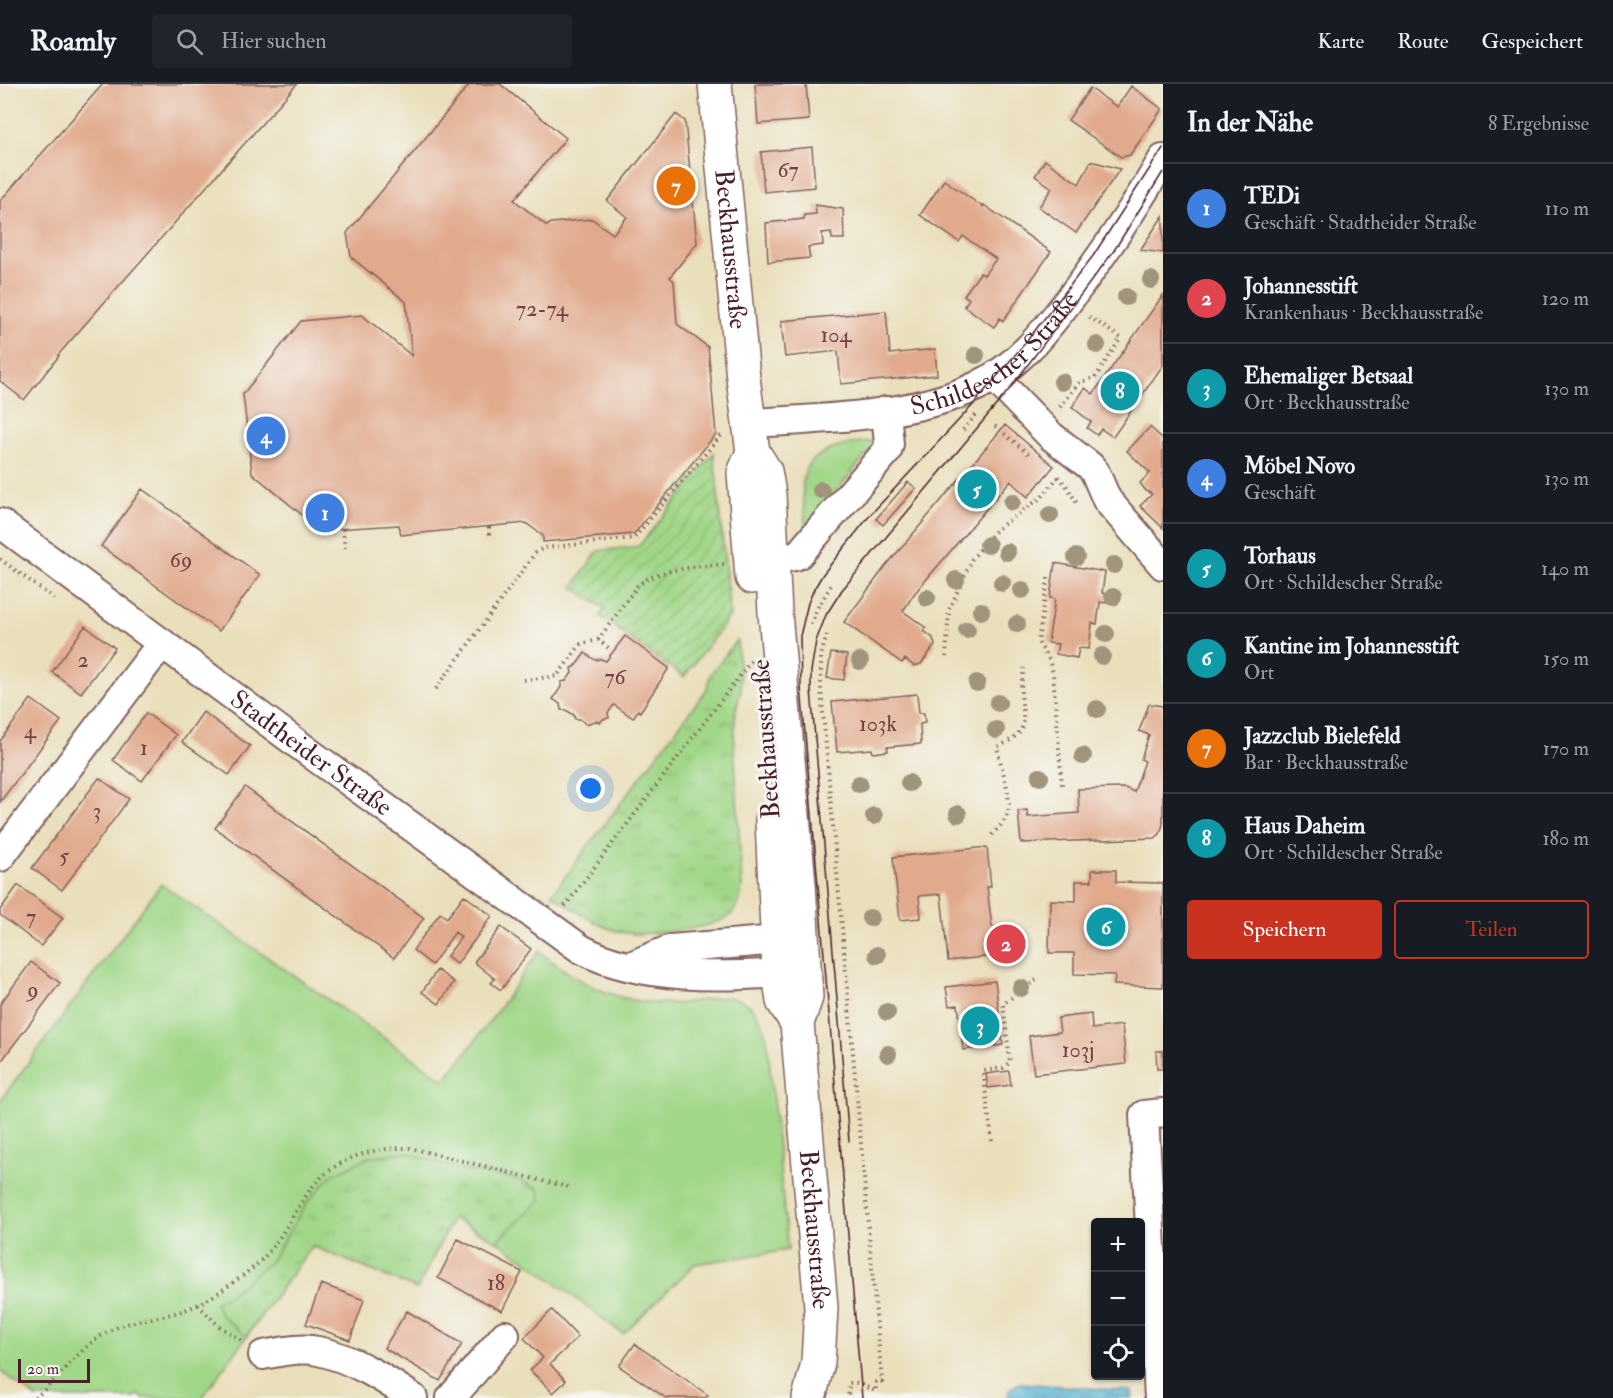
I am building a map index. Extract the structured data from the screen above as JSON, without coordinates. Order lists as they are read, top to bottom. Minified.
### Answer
{"streets":{"main road":["Beckhausstraße"],"street":["Schildescher Straße","Stadtheider Straße"]},"crossings":[["Beckhausstraße","Schildescher Straße"],["Beckhausstraße","Stadtheider Straße"]],"house_numbers":["67","72-74","104","69","2","76","103k","4","1","3","5","7","9","103j","18"],"scale_bar":"20 m","page":{"header":"Roamly","search":"Hier suchen","nav":["Karte","Route","Gespeichert"],"heading":["In der Nähe","8 Ergebnisse"],"list":[{"mark":"1","name":"TEDi","note":"Geschäft · Stadtheider Straße","value":"110 m"},{"mark":"2","name":"Johannesstift","note":"Krankenhaus · Beckhausstraße","value":"120 m"},{"mark":"3","name":"Ehemaliger Betsaal","note":"Ort · Beckhausstraße","value":"130 m"},{"mark":"4","name":"Möbel Novo","note":"Geschäft","value":"130 m"},{"mark":"5","name":"Torhaus","note":"Ort · Schildescher Straße","value":"140 m"},{"mark":"6","name":"Kantine im Johannesstift","note":"Ort","value":"150 m"},{"mark":"7","name":"Jazzclub Bielefeld","note":"Bar · Beckhausstraße","value":"170 m"},{"mark":"8","name":"Haus Daheim","note":"Ort · Schildescher Straße","value":"180 m"}],"pins":["7","8","4","5","1","6","2","3"],"buttons":["Speichern","Teilen"],"map_buttons":["+","−"],"scale":"20 m"}}
